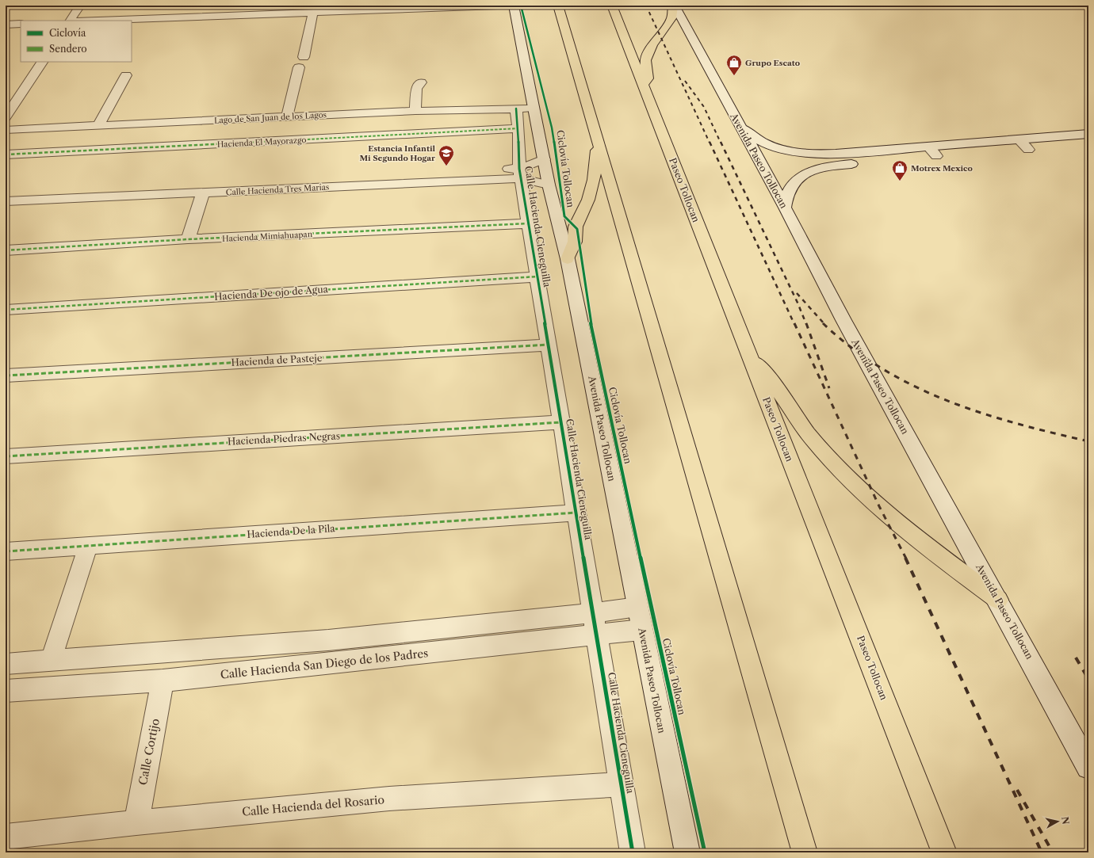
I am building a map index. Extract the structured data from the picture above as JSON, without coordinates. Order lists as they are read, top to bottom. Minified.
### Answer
{"streets":{"highway":["Paseo Tollocan"],"street":["Lago de San Juan de los Lagos","Hacienda El Mayorazgo","Avenida Paseo Tollocan","Calle Hacienda Tres Marías","Calle Hacienda Cieneguilla","Hacienda Mimiahuapan","Hacienda De ojo de Agua","Hacienda de Pasteje","Hacienda Piedras Negras","Hacienda De la Pila","Calle Hacienda San Diego de los Padres","Calle Cortijo","Calle Hacienda del Rosario"],"cycle path":["Ciclovía Tollocan"]},"crossings":[["Lago de San Juan de los Lagos","Avenida Paseo Tollocan"],["Lago de San Juan de los Lagos","Calle Hacienda Cieneguilla"],["Hacienda El Mayorazgo","Calle Hacienda Cieneguilla"],["Avenida Paseo Tollocan","Calle Hacienda Tres Marías"],["Avenida Paseo Tollocan","Calle Hacienda San Diego de los Padres"],["Calle Hacienda Tres Marías","Calle Hacienda Cieneguilla"],["Calle Hacienda Cieneguilla","Hacienda Mimiahuapan"],["Calle Hacienda Cieneguilla","Hacienda De ojo de Agua"],["Calle Hacienda Cieneguilla","Hacienda de Pasteje"],["Calle Hacienda Cieneguilla","Hacienda Piedras Negras"],["Calle Hacienda Cieneguilla","Hacienda De la Pila"],["Calle Hacienda Cieneguilla","Calle Hacienda San Diego de los Padres"],["Calle Hacienda Cieneguilla","Calle Hacienda del Rosario"],["Calle Hacienda San Diego de los Padres","Calle Cortijo"],["Calle Cortijo","Calle Hacienda del Rosario"]],"places":{"shop":["Grupo Escato","Motrex Mexico"],"school or university":["Estancia Infantil Mi Segundo Hogar"]},"legend":["Ciclovía","Sendero"],"north":"right"}
